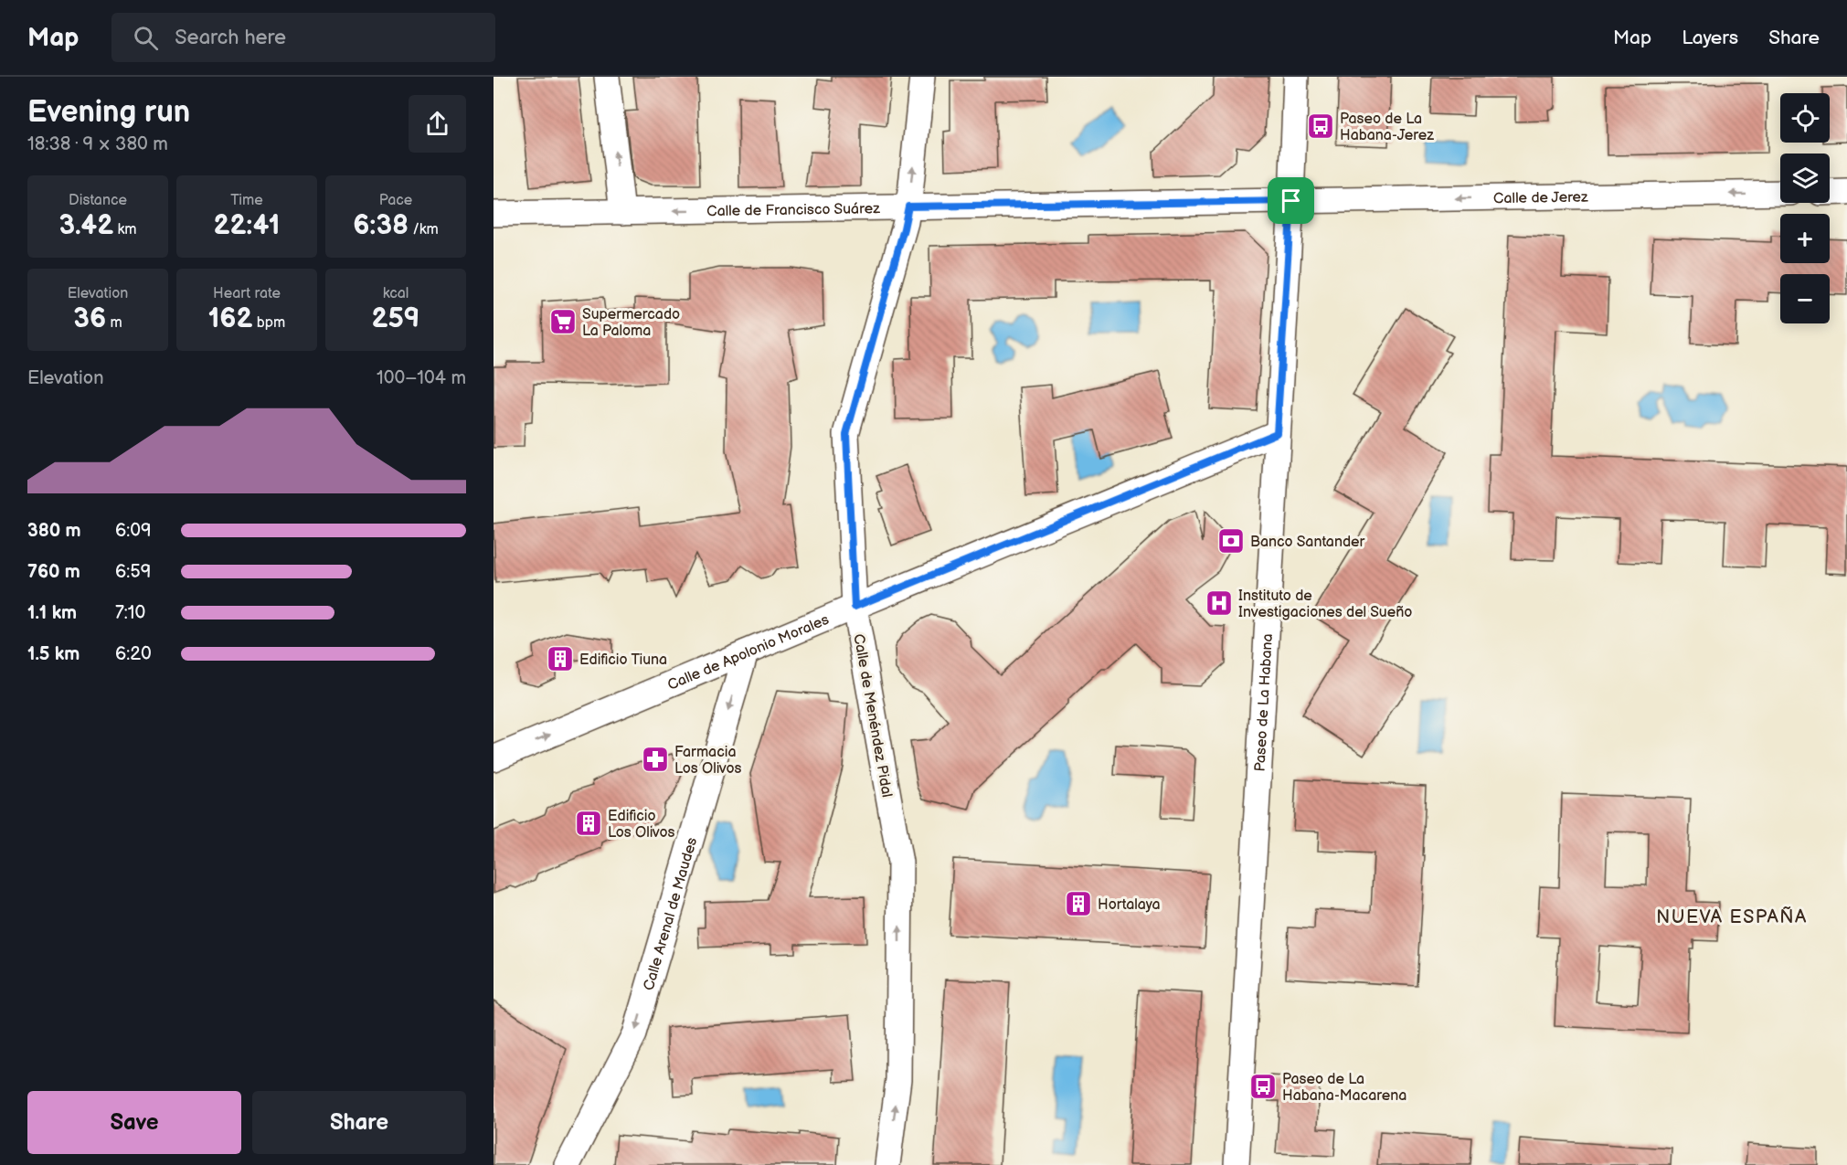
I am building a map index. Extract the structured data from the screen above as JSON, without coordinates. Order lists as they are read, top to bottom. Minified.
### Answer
{"streets":{"street":["Calle de Jerez","Calle de Francisco Suárez","Calle de Apolonio Morales","Paseo de La Habana","Calle de Menéndez Pidal","Calle Arenal de Maudes"]},"crossings":[["Calle de Jerez","Calle de Francisco Suárez"],["Calle de Jerez","Paseo de La Habana"],["Calle de Francisco Suárez","Paseo de La Habana"],["Calle de Francisco Suárez","Calle de Menéndez Pidal"],["Calle de Apolonio Morales","Paseo de La Habana"],["Calle de Apolonio Morales","Calle de Menéndez Pidal"],["Calle de Apolonio Morales","Calle Arenal de Maudes"]],"one_way":["Calle de Jerez","Calle de Francisco Suárez","Calle de Menéndez Pidal","Calle Arenal de Maudes"],"districts":["NUEVA ESPAÑA"],"places":{"bus stop":["Paseo de La Habana-Jerez","Paseo de La Habana-Macarena"],"supermarket":["Supermercado La Paloma"],"bank":["Banco Santander"],"hospital":["Instituto de Investigaciones del Sueño"],"building":["Edificio Tiuna","Edificio Los Olivos","Hortalaya"],"pharmacy":["Farmacia Los Olivos"]},"page":{"header":"Map","search":"Search here","nav":["Map","Layers","Share"],"heading":["Evening run","18:38 · 9 × 380 m"],"map_buttons":["+","−"],"stats":[["Distance","3.42 km"],["Time","22:41"],["Pace","6:38 /km"],["Elevation","36 m"],["Heart rate","162 bpm"],["kcal","259"]],"chart":["Elevation","100–104 m"],"list":[{"name":"380 m","note":"6:09"},{"name":"760 m","note":"6:59"},{"name":"1.1 km","note":"7:10"},{"name":"1.5 km","note":"6:20"}],"buttons":["Save","Share"]}}
